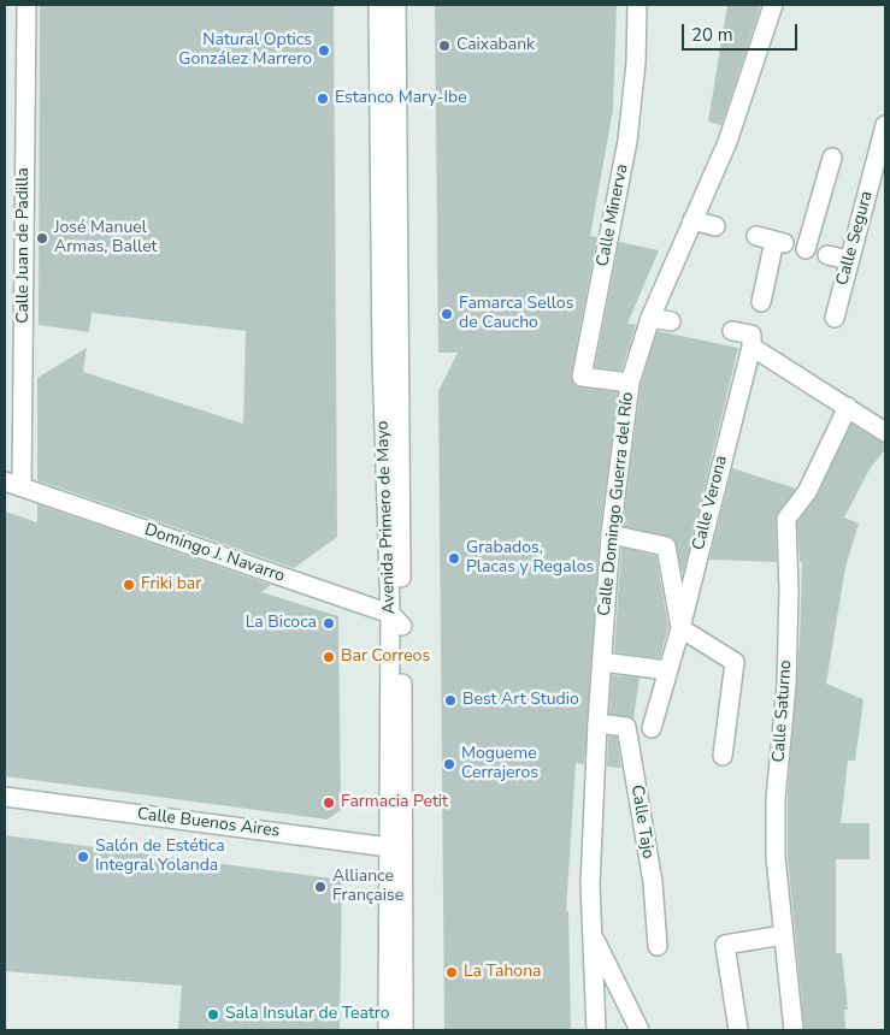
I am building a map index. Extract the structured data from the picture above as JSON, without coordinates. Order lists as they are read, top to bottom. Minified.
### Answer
{"streets":{"street":["Calle Minerva","Calle Segura","Calle Juan de Padilla","Calle Verona","Calle Domingo Guerra del Río","Avenida Primero de Mayo","Domingo J. Navarro","Calle Saturno","Calle Tajo","Calle Buenos Aires"]},"crossings":[["Calle Minerva","Calle Domingo Guerra del Río"],["Calle Juan de Padilla","Domingo J. Navarro"],["Calle Domingo Guerra del Río","Calle Tajo"],["Avenida Primero de Mayo","Domingo J. Navarro"],["Avenida Primero de Mayo","Calle Buenos Aires"]],"places":["Caixabank","Natural Optics González Marrero","Estanco Mary-Ibe","José Manuel Armas, Ballet","Famarca Sellos de Caucho","Grabados, Placas y Regalos","Friki bar","La Bicoca","Bar Correos","Best Art Studio","Mogueme Cerrajeros","Farmacia Petit","Salón de Estética Integral Yolanda","Alliance Française","La Tahona","Sala Insular de Teatro"],"scale_bar":"20 m"}
